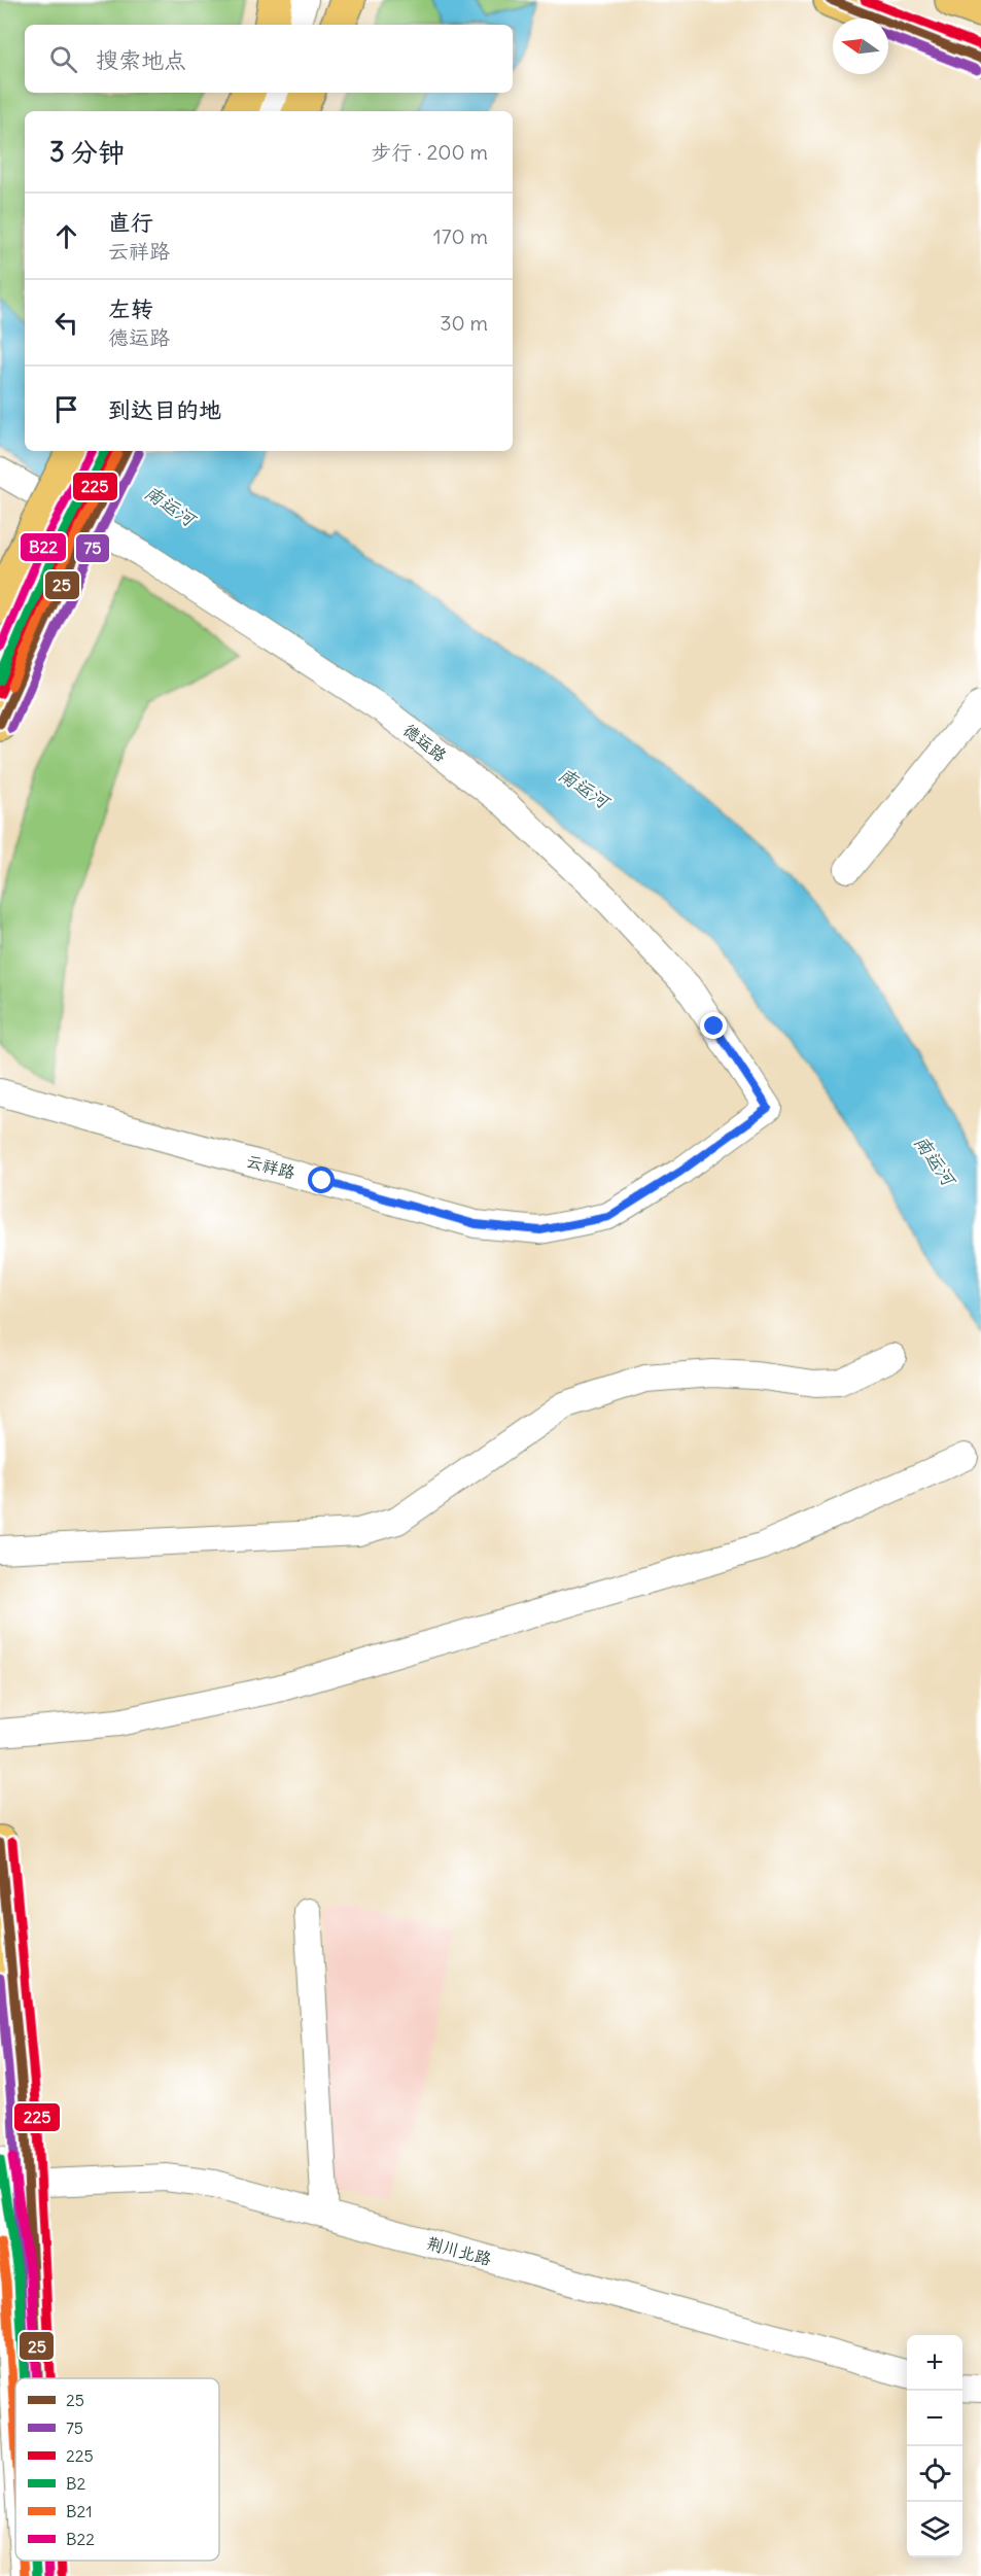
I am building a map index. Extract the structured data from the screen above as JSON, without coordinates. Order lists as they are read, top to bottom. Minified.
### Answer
{"streets":{"street":["德运路","云祥路","荆川北路"]},"crossings":[["德运路","云祥路"]],"water":["南运河"],"lines":["transit line 25","transit line 225","transit line 75","transit line B2","transit line B22","transit line B21"],"legend":["25","75","225","B2","B21","B22"],"north":"left","page":{"search":"搜索地点","heading":["3 分钟","步行 · 200 m"],"list":[["直行","云祥路","170 m"],["左转","德运路","30 m"],"到达目的地"],"map_buttons":["+","−"]}}
